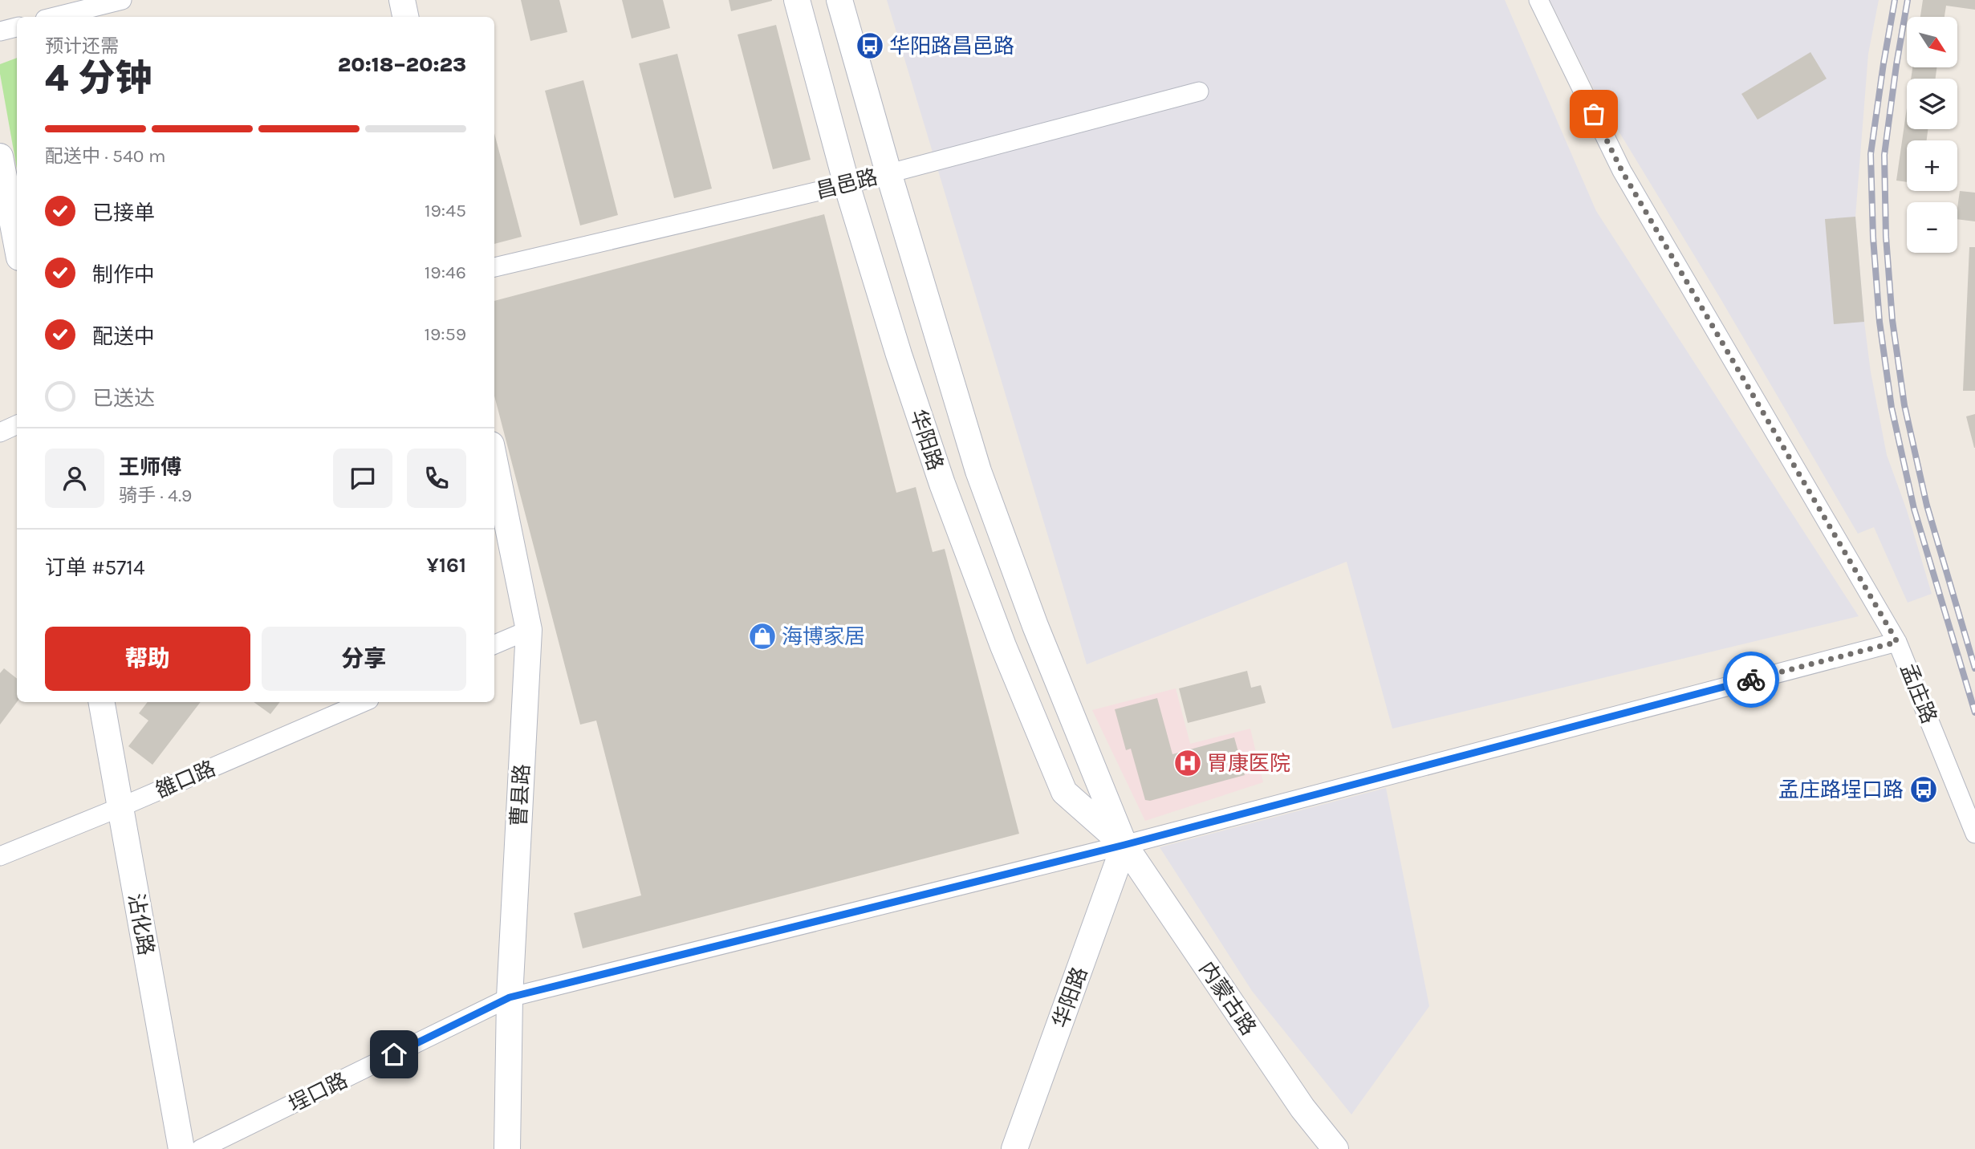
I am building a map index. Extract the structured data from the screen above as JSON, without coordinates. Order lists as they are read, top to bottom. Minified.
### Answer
{"streets":{"main road":["华阳路","曹县路","沾化路","内蒙古路"],"street":["昌邑路","孟庄路","雒口路","埕口路"]},"crossings":[["昌邑路","华阳路"],["华阳路","内蒙古路"],["华阳路","埕口路"],["孟庄路","埕口路"],["雒口路","沾化路"],["曹县路","埕口路"],["内蒙古路","埕口路"]],"places":{"bus stop":["华阳路昌邑路","孟庄路埕口路"],"shop":["海博家居"],"hospital":["胃康医院"]},"north":"bottom right","page":{"map_buttons":["+","−"],"heading":["4 分钟","预计还需","20:18–20:23"],"panel":["王师傅","骑手 · 4.9","订单 #5714","¥161"],"bar":"配送中 · 540 m","list":[["已接单","19:45"],["制作中","19:46"],["配送中","19:59"],"已送达"],"buttons":["帮助","分享"]}}
